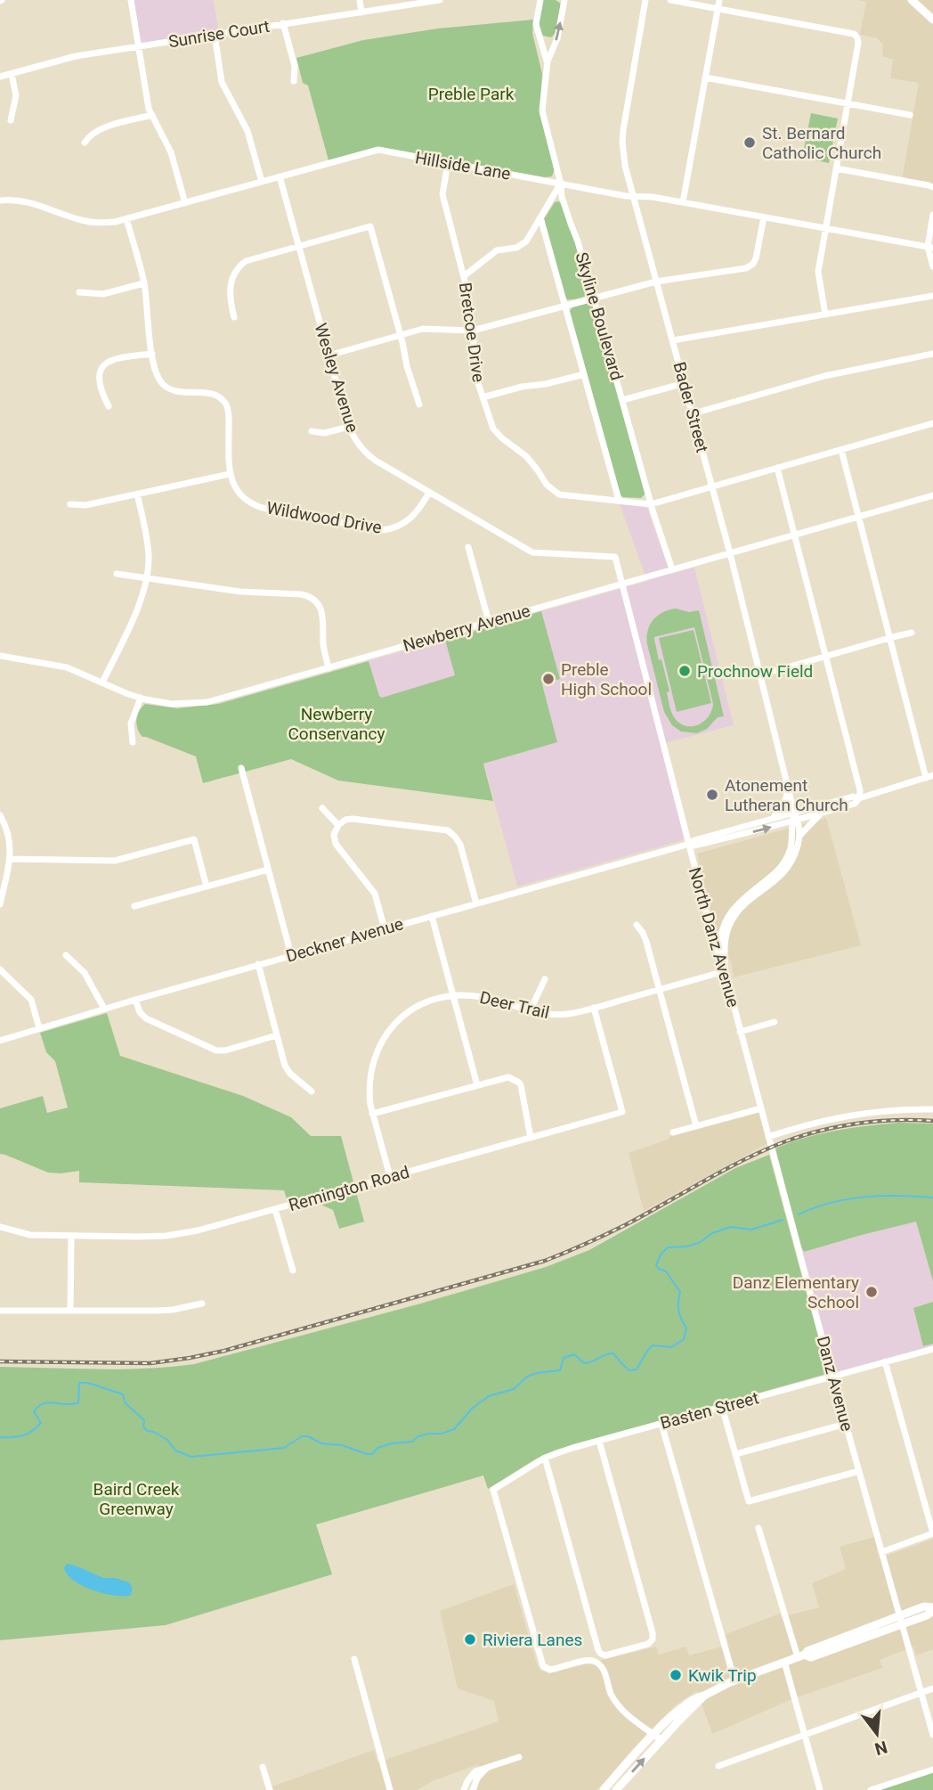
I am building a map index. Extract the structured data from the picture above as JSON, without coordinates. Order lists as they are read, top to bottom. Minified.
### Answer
{"streets":{"street":["Sunrise Court","Hillside Lane","Skyline Boulevard","Bretcoe Drive","Wesley Avenue","Bader Street","Wildwood Drive","Newberry Avenue","North Danz Avenue","Deckner Avenue","Deer Trail","Remington Road","Danz Avenue","Basten Street"]},"crossings":[["Hillside Lane","Skyline Boulevard"],["Hillside Lane","Bretcoe Drive"],["Hillside Lane","Wesley Avenue"],["Hillside Lane","Bader Street"],["Skyline Boulevard","Bretcoe Drive"],["Skyline Boulevard","Newberry Avenue"],["Wesley Avenue","Wildwood Drive"],["Wesley Avenue","North Danz Avenue"],["Bader Street","Newberry Avenue"],["Bader Street","Deckner Avenue"],["Newberry Avenue","North Danz Avenue"],["North Danz Avenue","Deckner Avenue"],["North Danz Avenue","Deer Trail"],["North Danz Avenue","Danz Avenue"],["Deer Trail","Remington Road"],["Danz Avenue","Basten Street"]],"parks":["Preble Park","Newberry Conservancy","Baird Creek Greenway"],"places":["St. Bernard Catholic Church","Prochnow Field","Preble High School","Atonement Lutheran Church","Danz Elementary School","Riviera Lanes","Kwik Trip"],"north":"bottom"}
